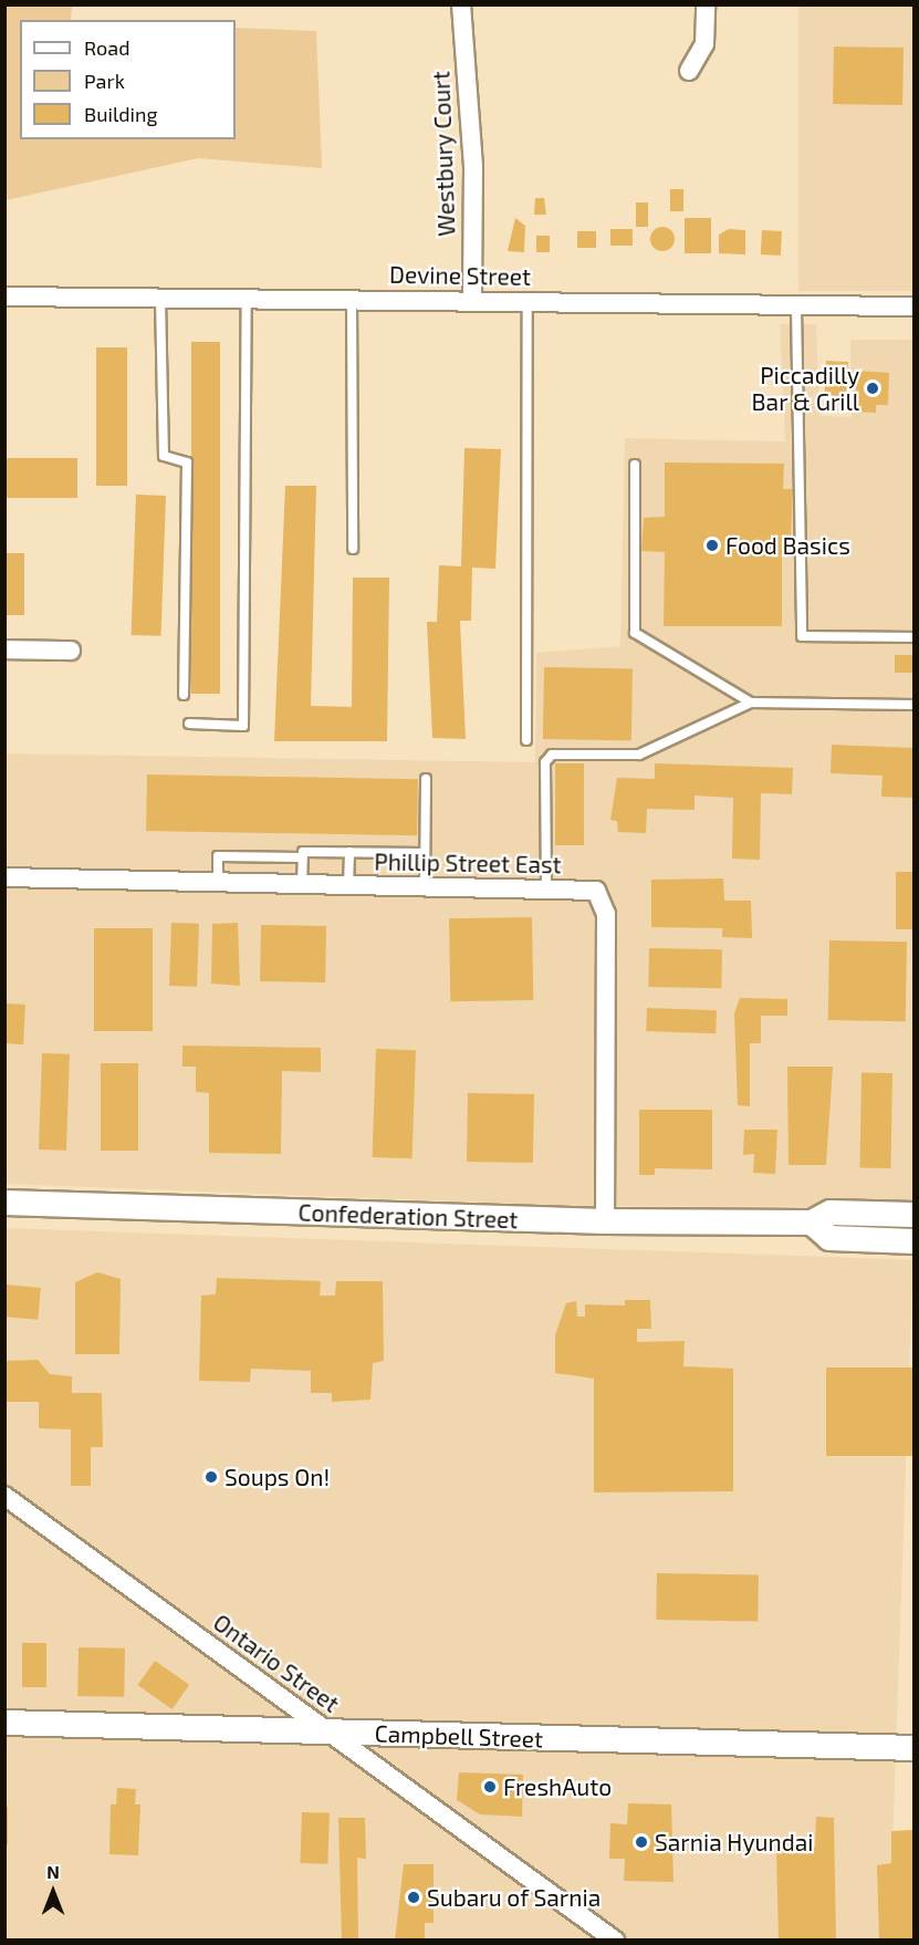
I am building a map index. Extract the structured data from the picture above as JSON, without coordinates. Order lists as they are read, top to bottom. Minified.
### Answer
{"streets":{"main road":["Confederation Street","Campbell Street"],"street":["Westbury Court","Devine Street","Phillip Street East","Ontario Street"]},"crossings":[["Westbury Court","Devine Street"],["Phillip Street East","Confederation Street"],["Ontario Street","Campbell Street"]],"places":["Piccadilly Bar & Grill","Food Basics","Soups On!","FreshAuto","Sarnia Hyundai","Subaru of Sarnia"],"legend":["Road","Park","Building"],"north":"top"}
